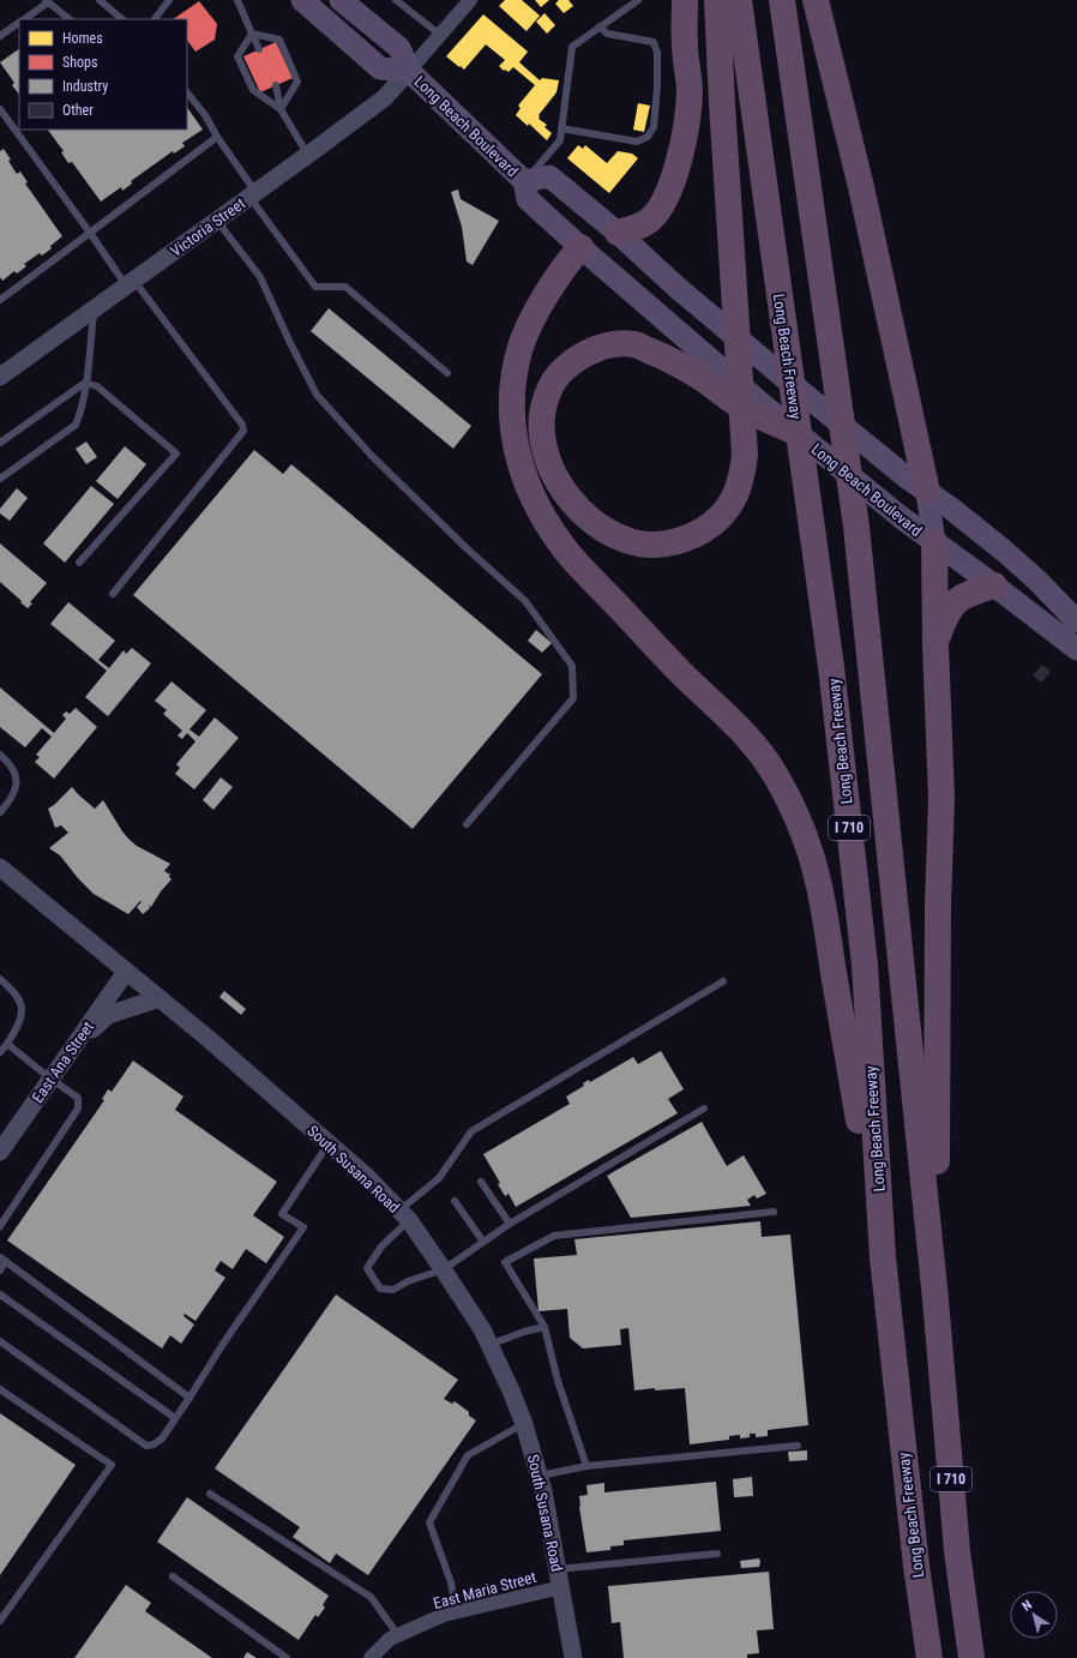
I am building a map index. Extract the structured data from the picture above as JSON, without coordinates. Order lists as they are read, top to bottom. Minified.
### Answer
{"streets":{"highway":["Long Beach Freeway","I 710"],"main road":["Long Beach Boulevard"],"street":["Victoria Street","East Ana Street","South Susana Road","East Maria Street"]},"crossings":[["Long Beach Boulevard","Victoria Street"],["East Ana Street","South Susana Road"],["South Susana Road","East Maria Street"]],"legend":["Homes","Shops","Industry","Other"],"north":"top left"}
